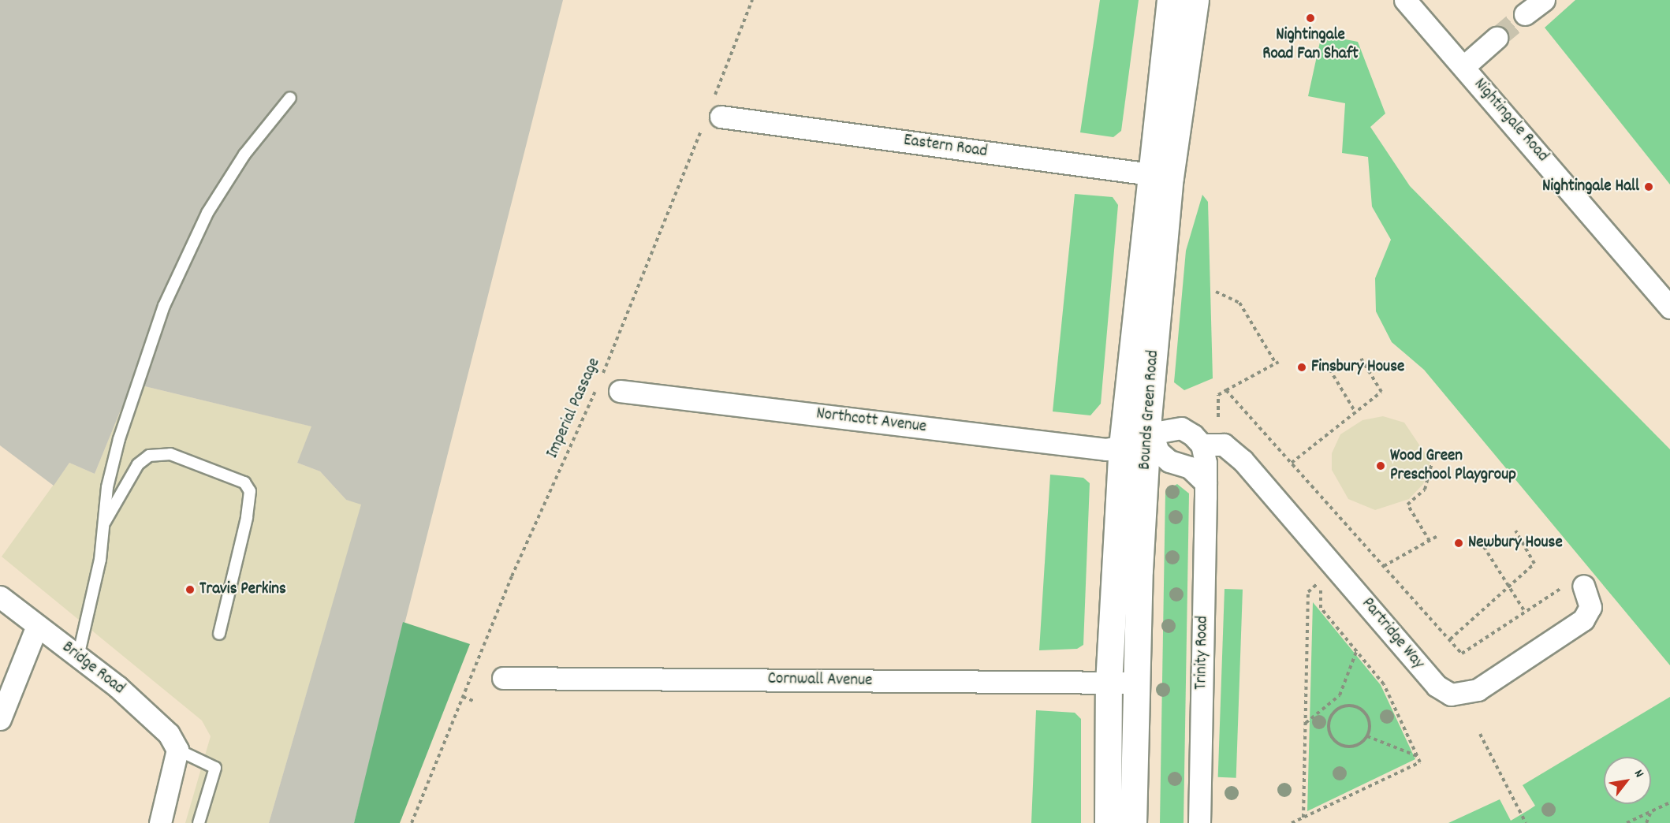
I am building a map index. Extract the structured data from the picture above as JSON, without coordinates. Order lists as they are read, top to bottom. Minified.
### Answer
{"streets":{"main road":["Bounds Green Road"],"street":["Nightingale Road","Eastern Road","Northcott Avenue","Partridge Way","Trinity Road","Bridge Road","Cornwall Avenue"],"path":["Imperial Passage"]},"crossings":[["Eastern Road","Imperial Passage"],["Eastern Road","Bounds Green Road"],["Bounds Green Road","Northcott Avenue"],["Bounds Green Road","Cornwall Avenue"],["Partridge Way","Trinity Road"]],"places":["Nightingale Road Fan Shaft","Nightingale Hall","Finsbury House","Wood Green Preschool Playgroup","Newbury House","Travis Perkins"],"north":"top right"}
